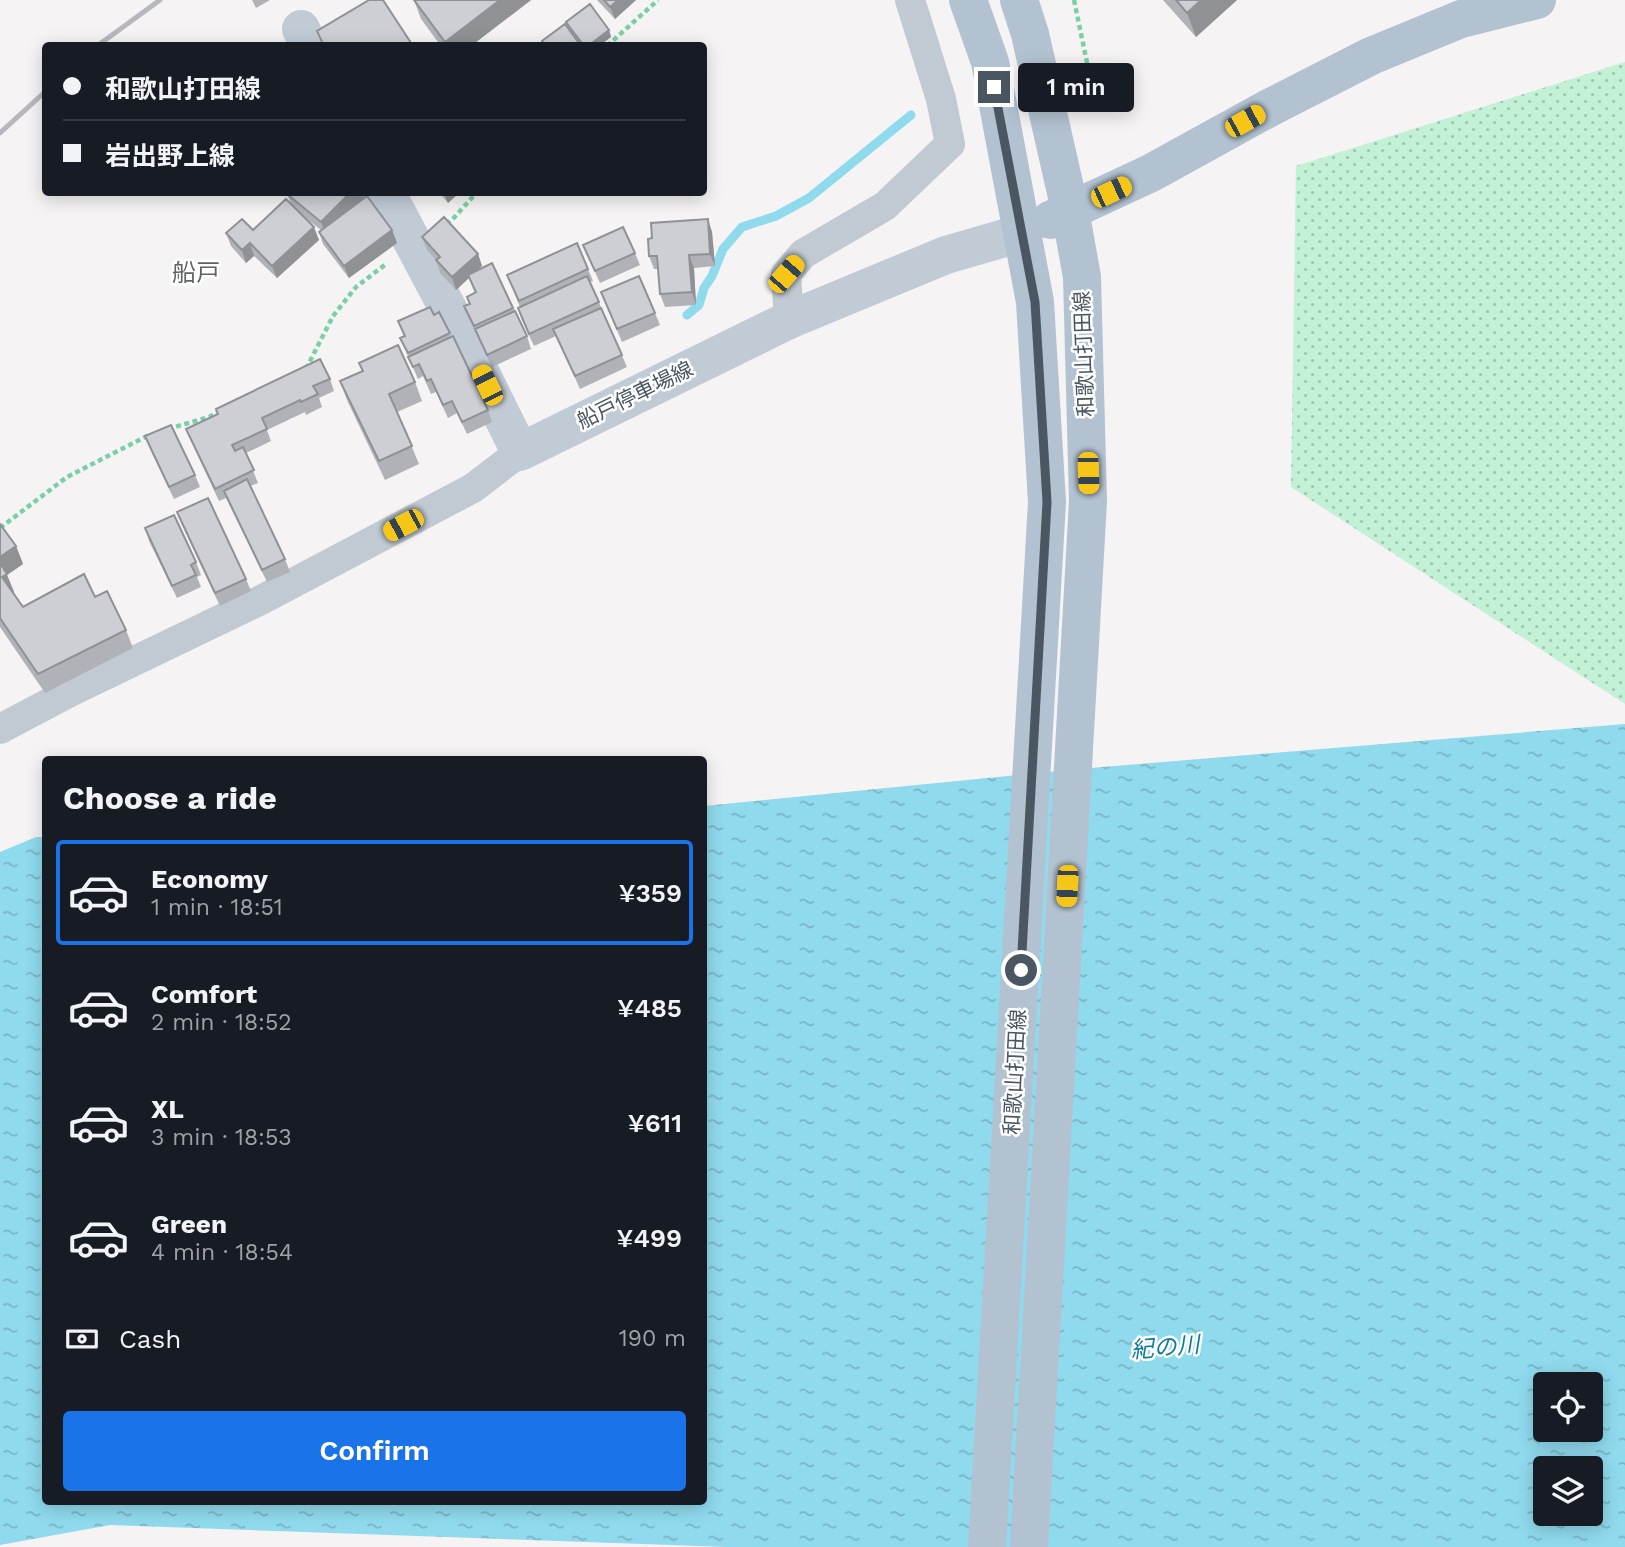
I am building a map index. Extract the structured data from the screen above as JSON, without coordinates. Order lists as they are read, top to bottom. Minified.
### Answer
{"streets":{"main road":["和歌山打田線","船戸停車場線"]},"crossings":[["和歌山打田線","船戸停車場線"]],"districts":["船戸"],"water":["紀の川"],"page":{"banner":["和歌山打田線","岩出野上線"],"bubble":"1 min","heading":"Choose a ride","list":[{"name":"Economy","note":"1 min · 18:51","value":"¥359"},{"name":"Comfort","note":"2 min · 18:52","value":"¥485"},{"name":"XL","note":"3 min · 18:53","value":"¥611"},{"name":"Green","note":"4 min · 18:54","value":"¥499"}],"pay":["Cash","190 m"],"buttons":"Confirm"}}
